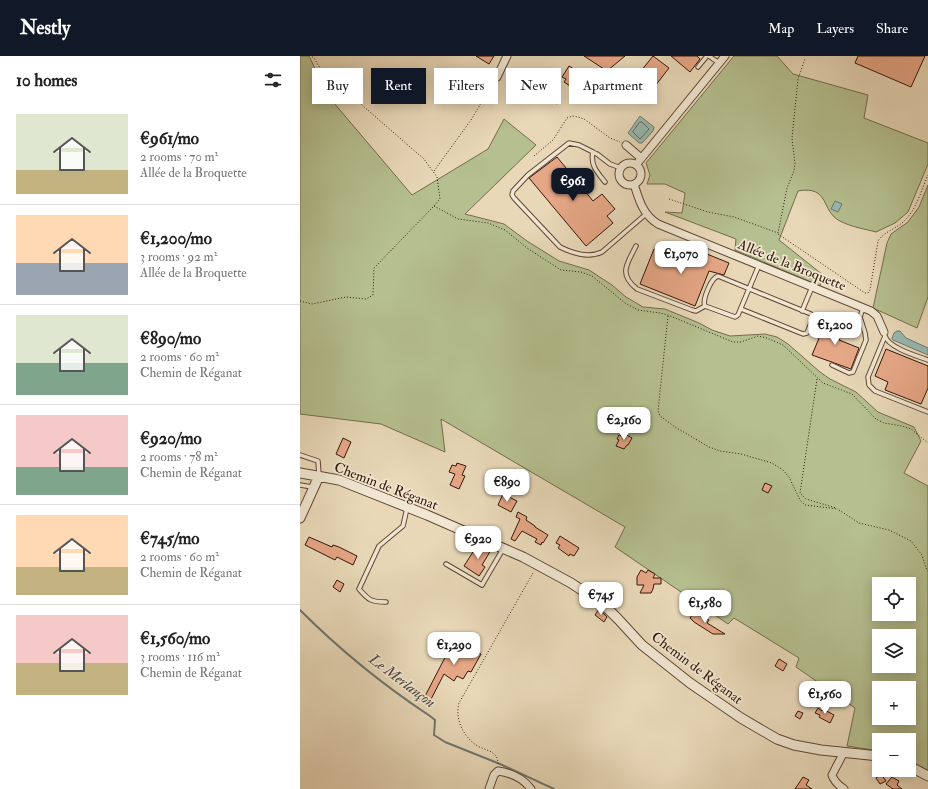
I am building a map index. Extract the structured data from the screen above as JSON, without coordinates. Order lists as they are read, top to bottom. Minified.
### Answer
{"streets":{"street":["Allée de la Broquette","Chemin de Réganat"]},"water":["Le Merlançon"],"page":{"header":"Nestly","nav":["Map","Layers","Share"],"heading":"10 homes","chip":["Buy","Rent","Filters","New","Apartment"],"list":[{"name":"€961/mo","note":"2 rooms · 70 m² · Allée de la Broquette"},{"name":"€1,200/mo","note":"3 rooms · 92 m² · Allée de la Broquette"},{"name":"€890/mo","note":"2 rooms · 60 m² · Chemin de Réganat"},{"name":"€920/mo","note":"2 rooms · 78 m² · Chemin de Réganat"},{"name":"€745/mo","note":"2 rooms · 60 m² · Chemin de Réganat"},{"name":"€1,560/mo","note":"3 rooms · 116 m² · Chemin de Réganat"}],"price":["€961","€1,070","€1,200","€2,160","€890","€920","€745","€1,580","€1,290","€1,560"],"map_buttons":["+","−"]}}
